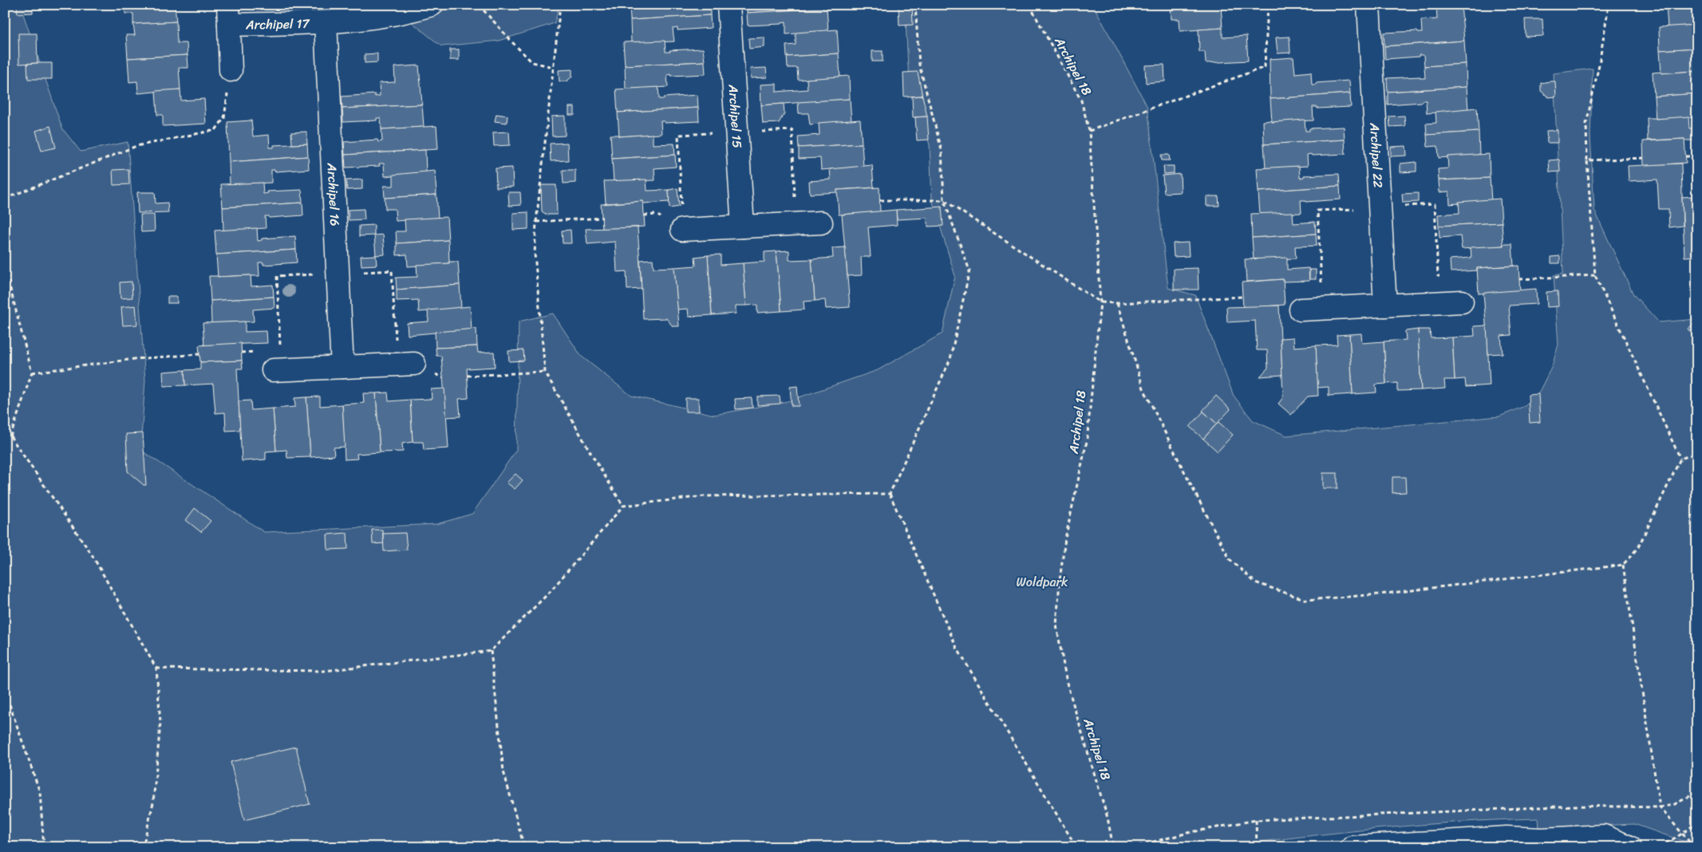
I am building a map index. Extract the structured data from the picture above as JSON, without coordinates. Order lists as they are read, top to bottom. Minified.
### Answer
{"streets":{"street":["Archipel 17","Archipel 15","Archipel 22","Archipel 16"],"path":["Archipel 18"]},"crossings":[["Archipel 17","Archipel 16"]],"parks":["Woldpark"]}
